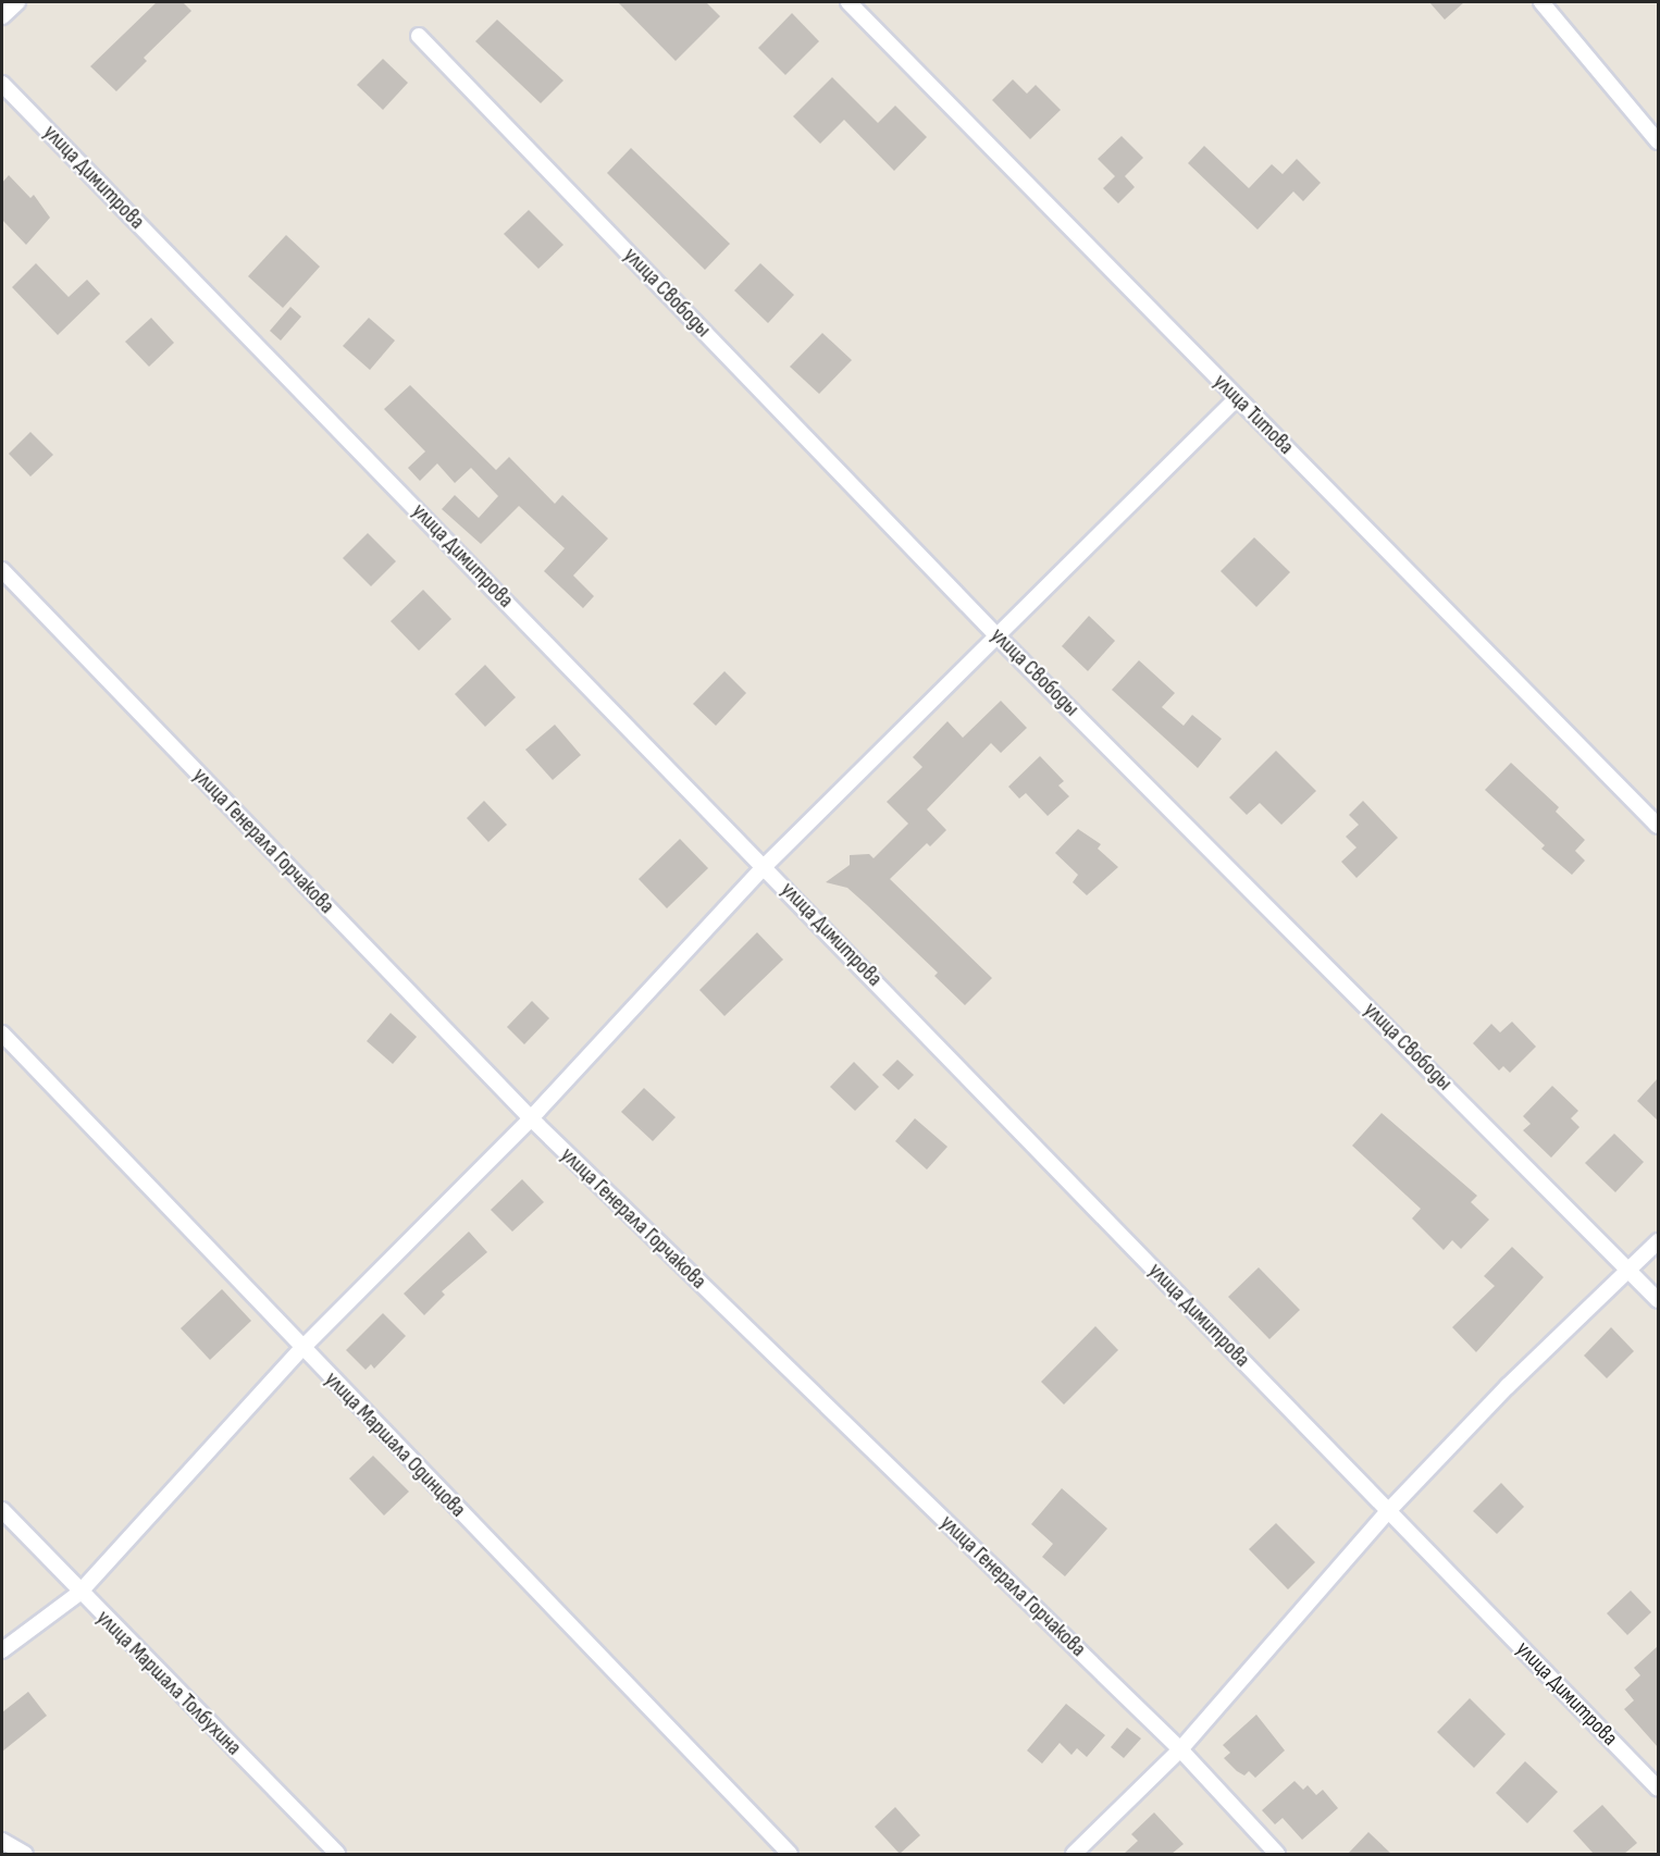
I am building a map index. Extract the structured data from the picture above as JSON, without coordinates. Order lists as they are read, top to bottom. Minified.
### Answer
{"streets":{"street":["улица Димитрова","улица Свободы","улица Титова","улица Генерала Горчакова","улица Маршала Одинцова","улица Маршала Толбухина"]}}
